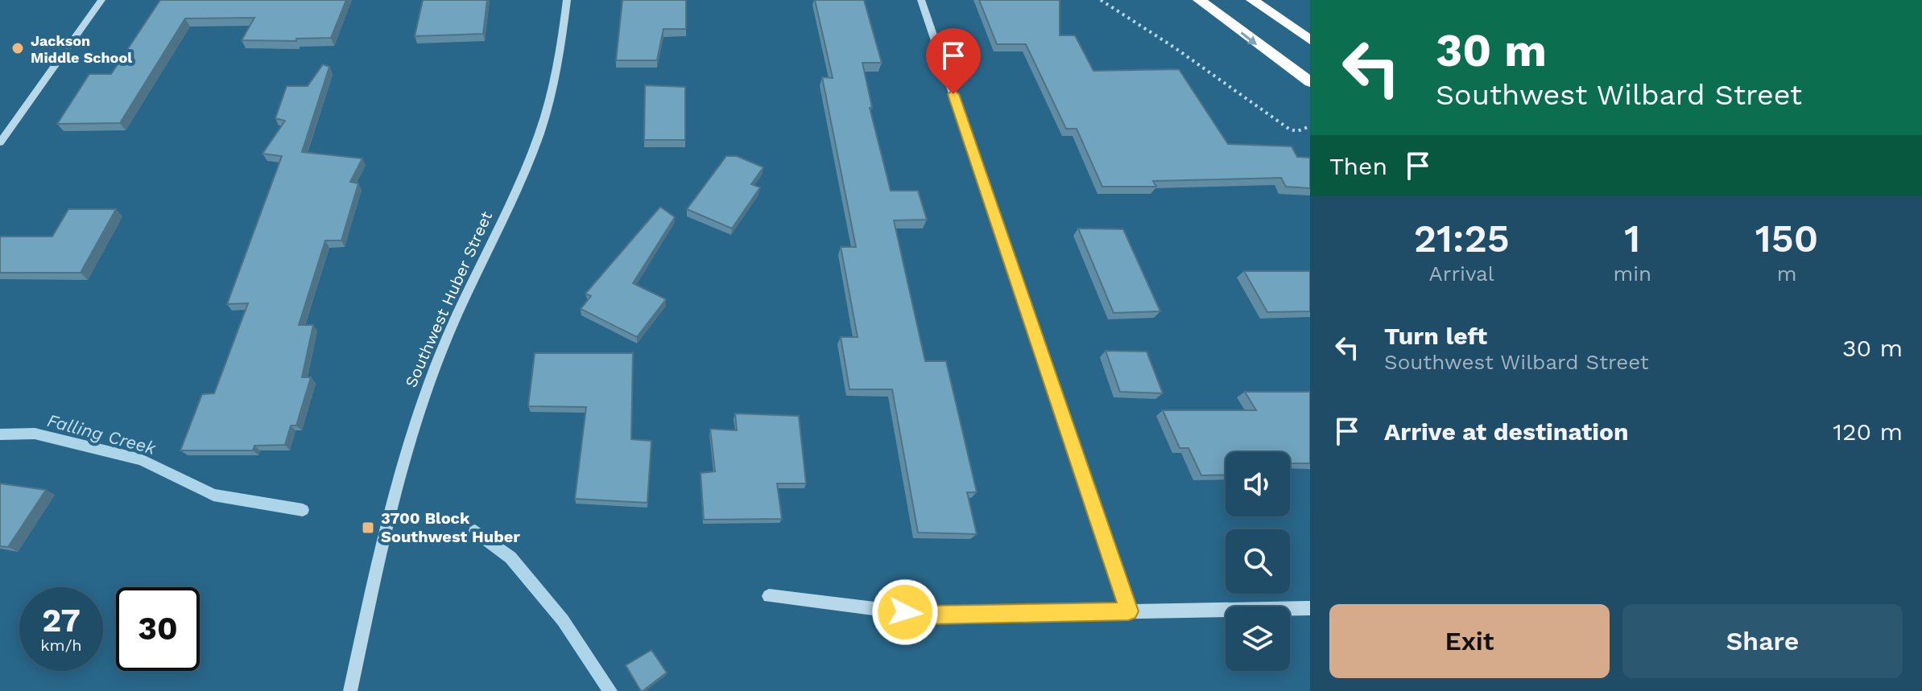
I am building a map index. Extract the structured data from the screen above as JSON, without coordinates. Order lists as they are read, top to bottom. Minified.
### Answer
{"streets":{"street":["Southwest Huber Street"]},"water":["Falling Creek"],"places":{"other":["Jackson Middle School"],"transit":["3700 Block Southwest Huber"]},"page":{"turn":["30 m","Southwest Wilbard Street"],"then":"Then","eta":["21:25","Arrival","1","min","150","m"],"list":[{"name":"Turn left","note":"Southwest Wilbard Street","value":"30 m"},{"name":"Arrive at destination","value":"120 m"}],"speed":"27 km/h","limit":"30","buttons":["Exit","Share"]}}
